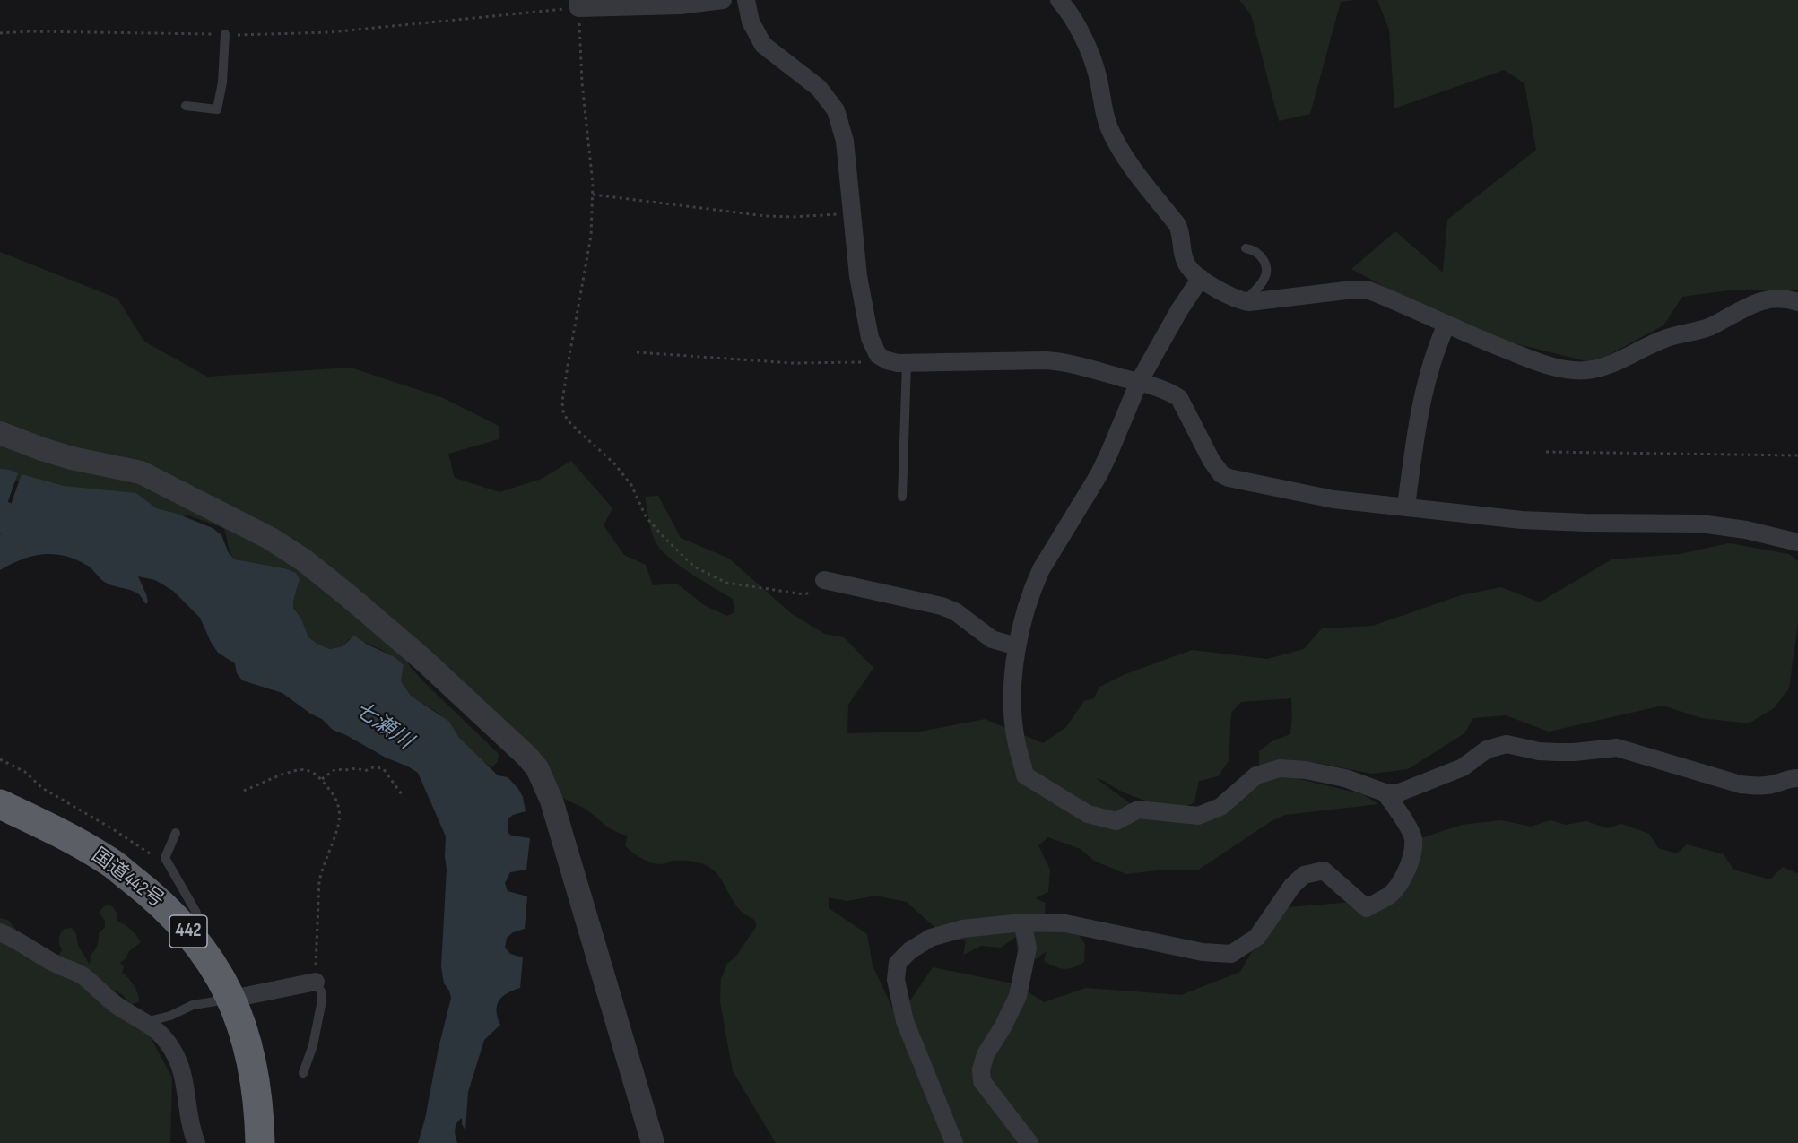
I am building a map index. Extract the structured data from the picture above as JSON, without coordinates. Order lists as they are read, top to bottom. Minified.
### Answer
{"streets":{"highway":["国道442号","442"]},"water":["七瀬川"]}
